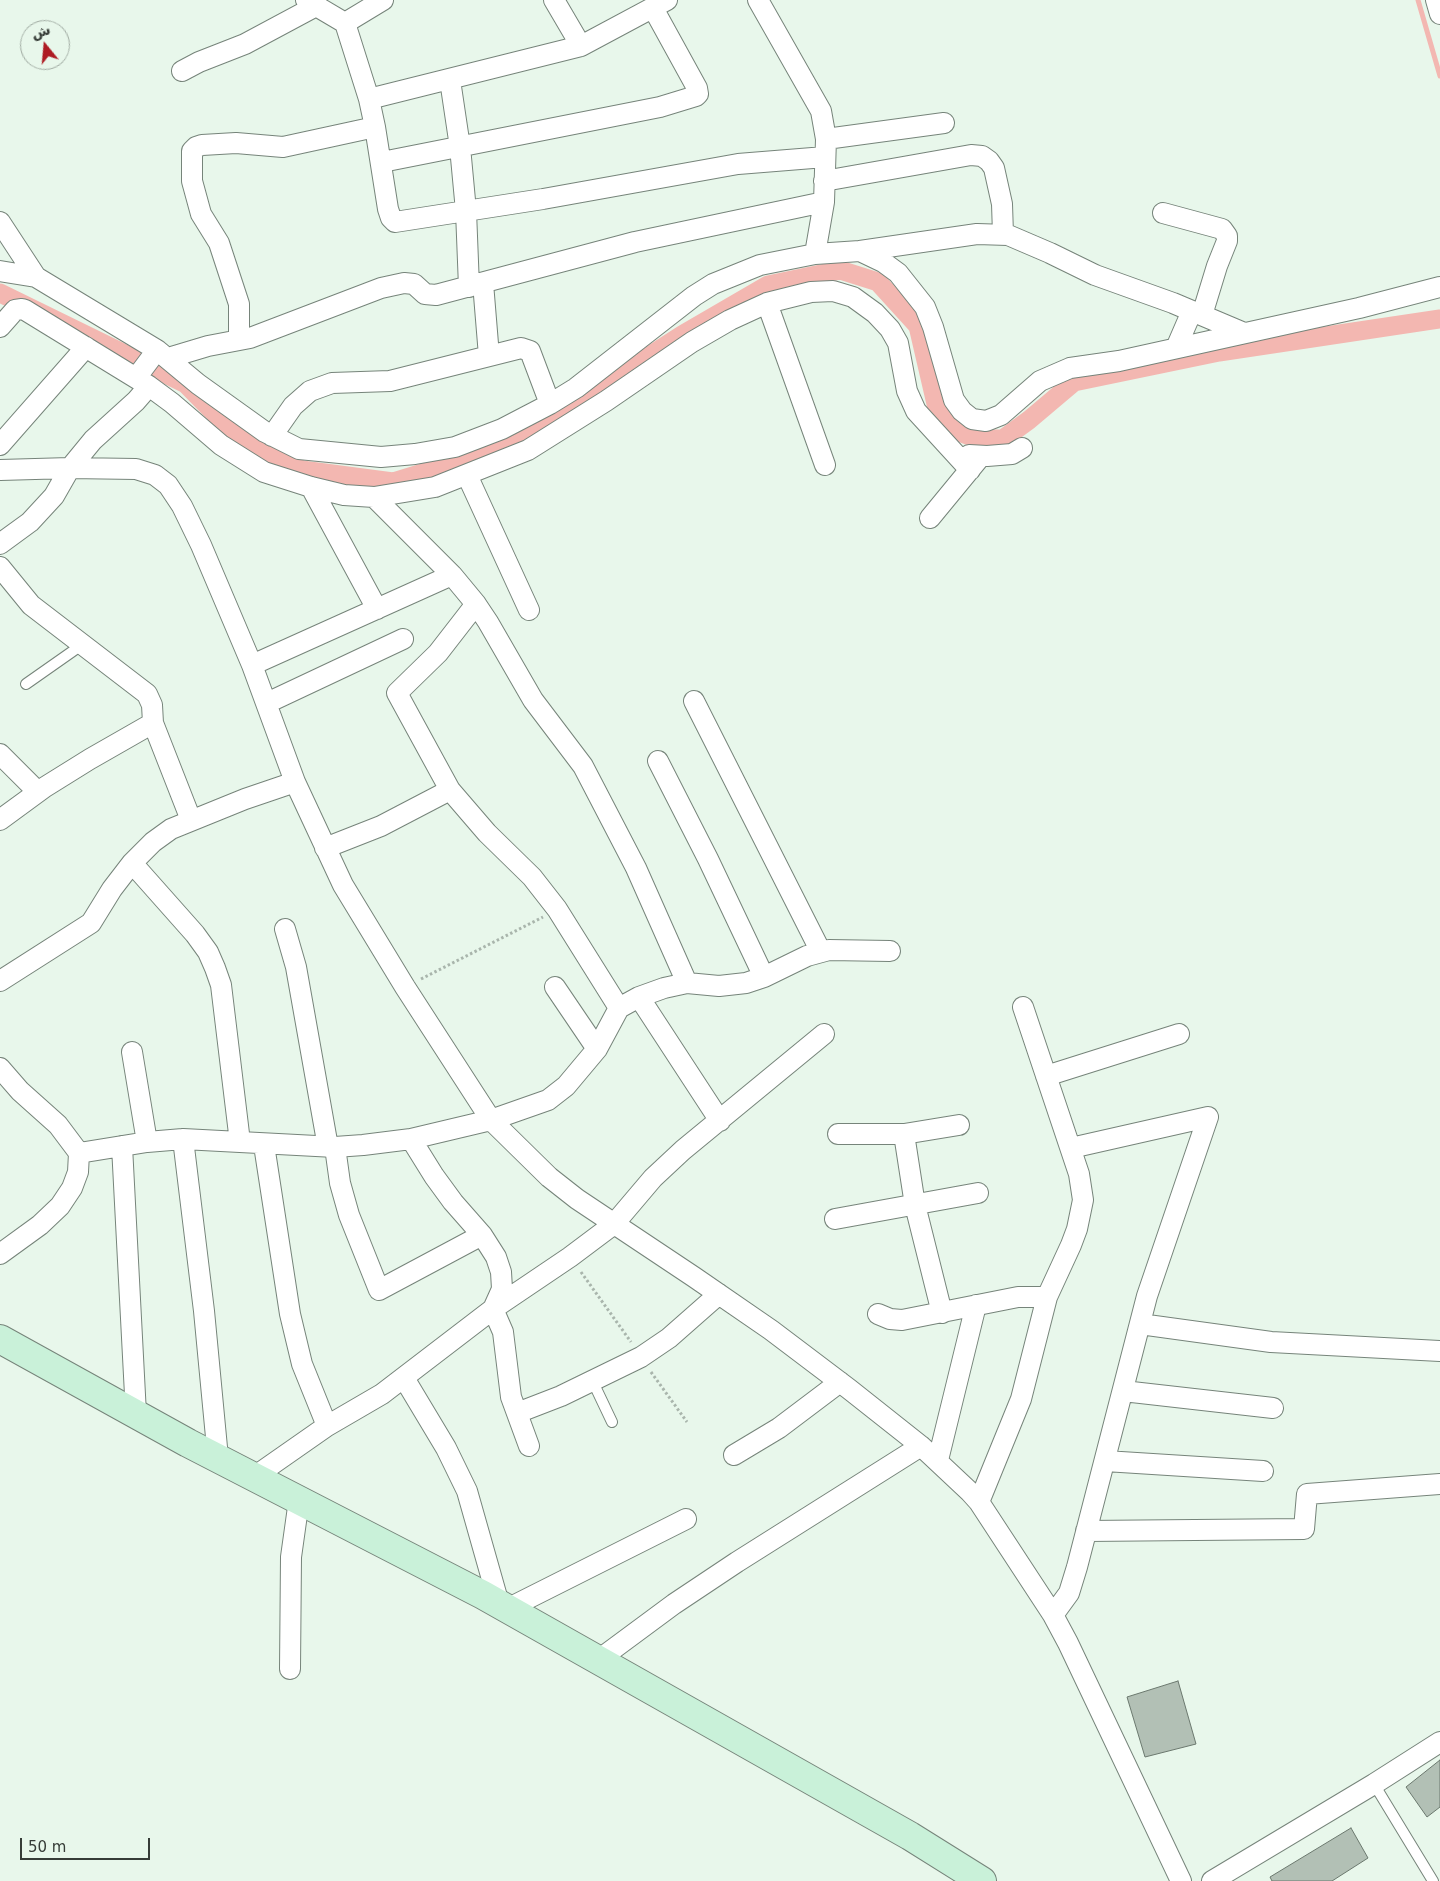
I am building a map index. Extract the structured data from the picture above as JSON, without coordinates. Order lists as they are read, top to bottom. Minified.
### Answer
{"scale_bar":"50 m","north":"top"}
